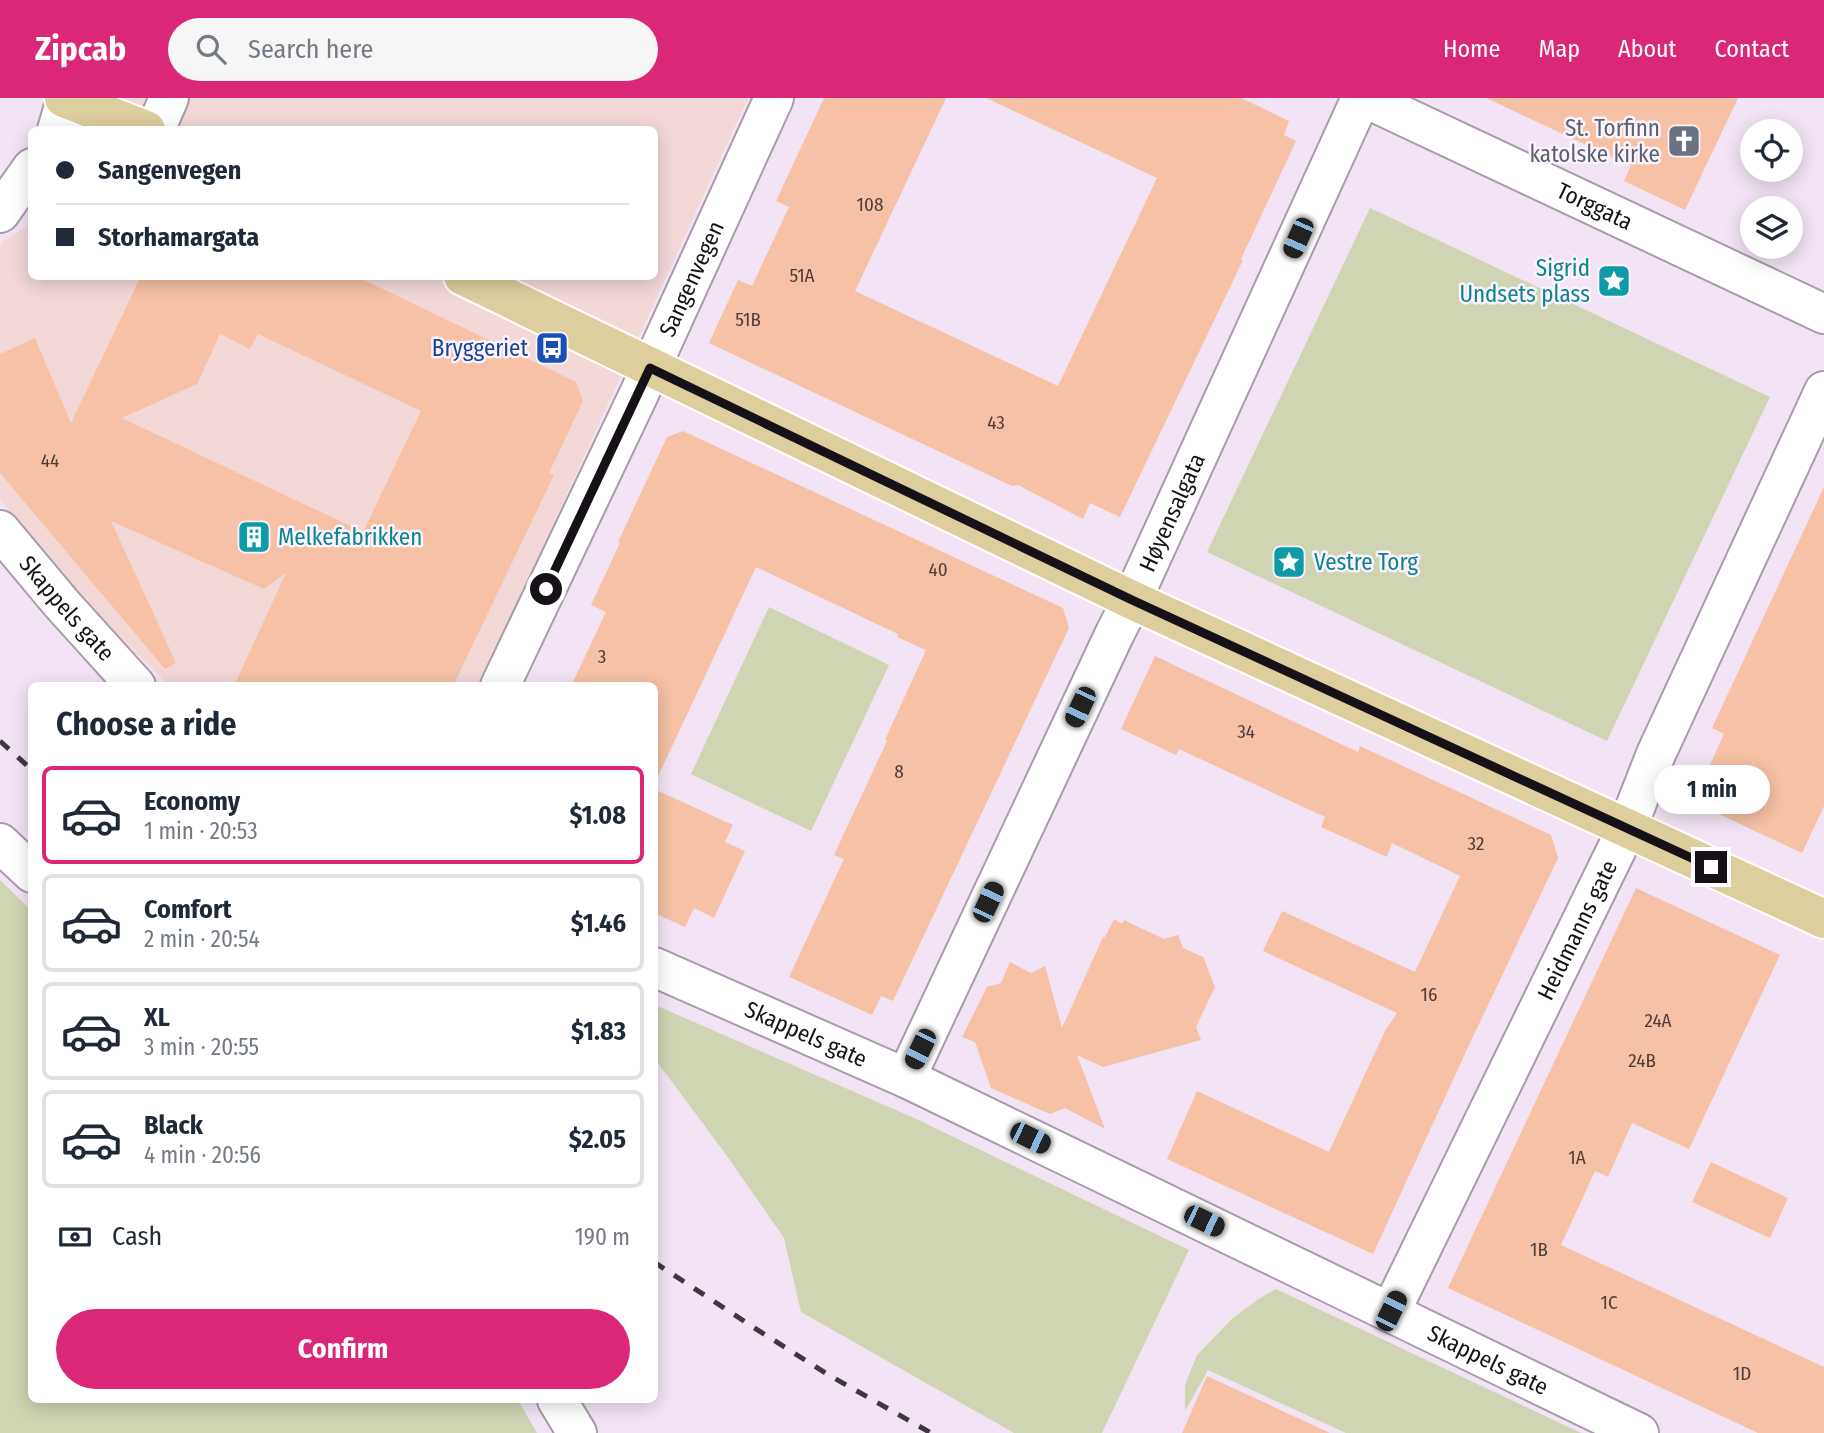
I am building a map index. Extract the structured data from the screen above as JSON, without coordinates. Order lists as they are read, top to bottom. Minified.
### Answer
{"streets":{"street":["Torggata","Sangenvegen","Høyensalgata","Skappels gate","Heidmanns gate"]},"crossings":[["Torggata","Høyensalgata"],["Høyensalgata","Skappels gate"],["Skappels gate","Heidmanns gate"]],"places":{"church":["St. Torfinn katolske kirke"],"place":["Sigrid Undsets plass","Vestre Torg"],"bus stop":["Bryggeriet"],"building":["Melkefabrikken"]},"house_numbers":["108","51A","51B","43","44","40","3","34","8","32","16","24A","24B","1A","1B","1C","1D"],"page":{"header":"Zipcab","search":"Search here","nav":["Home","Map","About","Contact"],"banner":["Sangenvegen","Storhamargata"],"heading":"Choose a ride","bubble":"1 min","list":[{"name":"Economy","note":"1 min · 20:53","value":"$1.08"},{"name":"Comfort","note":"2 min · 20:54","value":"$1.46"},{"name":"XL","note":"3 min · 20:55","value":"$1.83"},{"name":"Black","note":"4 min · 20:56","value":"$2.05"}],"pay":["Cash","190 m"],"buttons":"Confirm"}}
